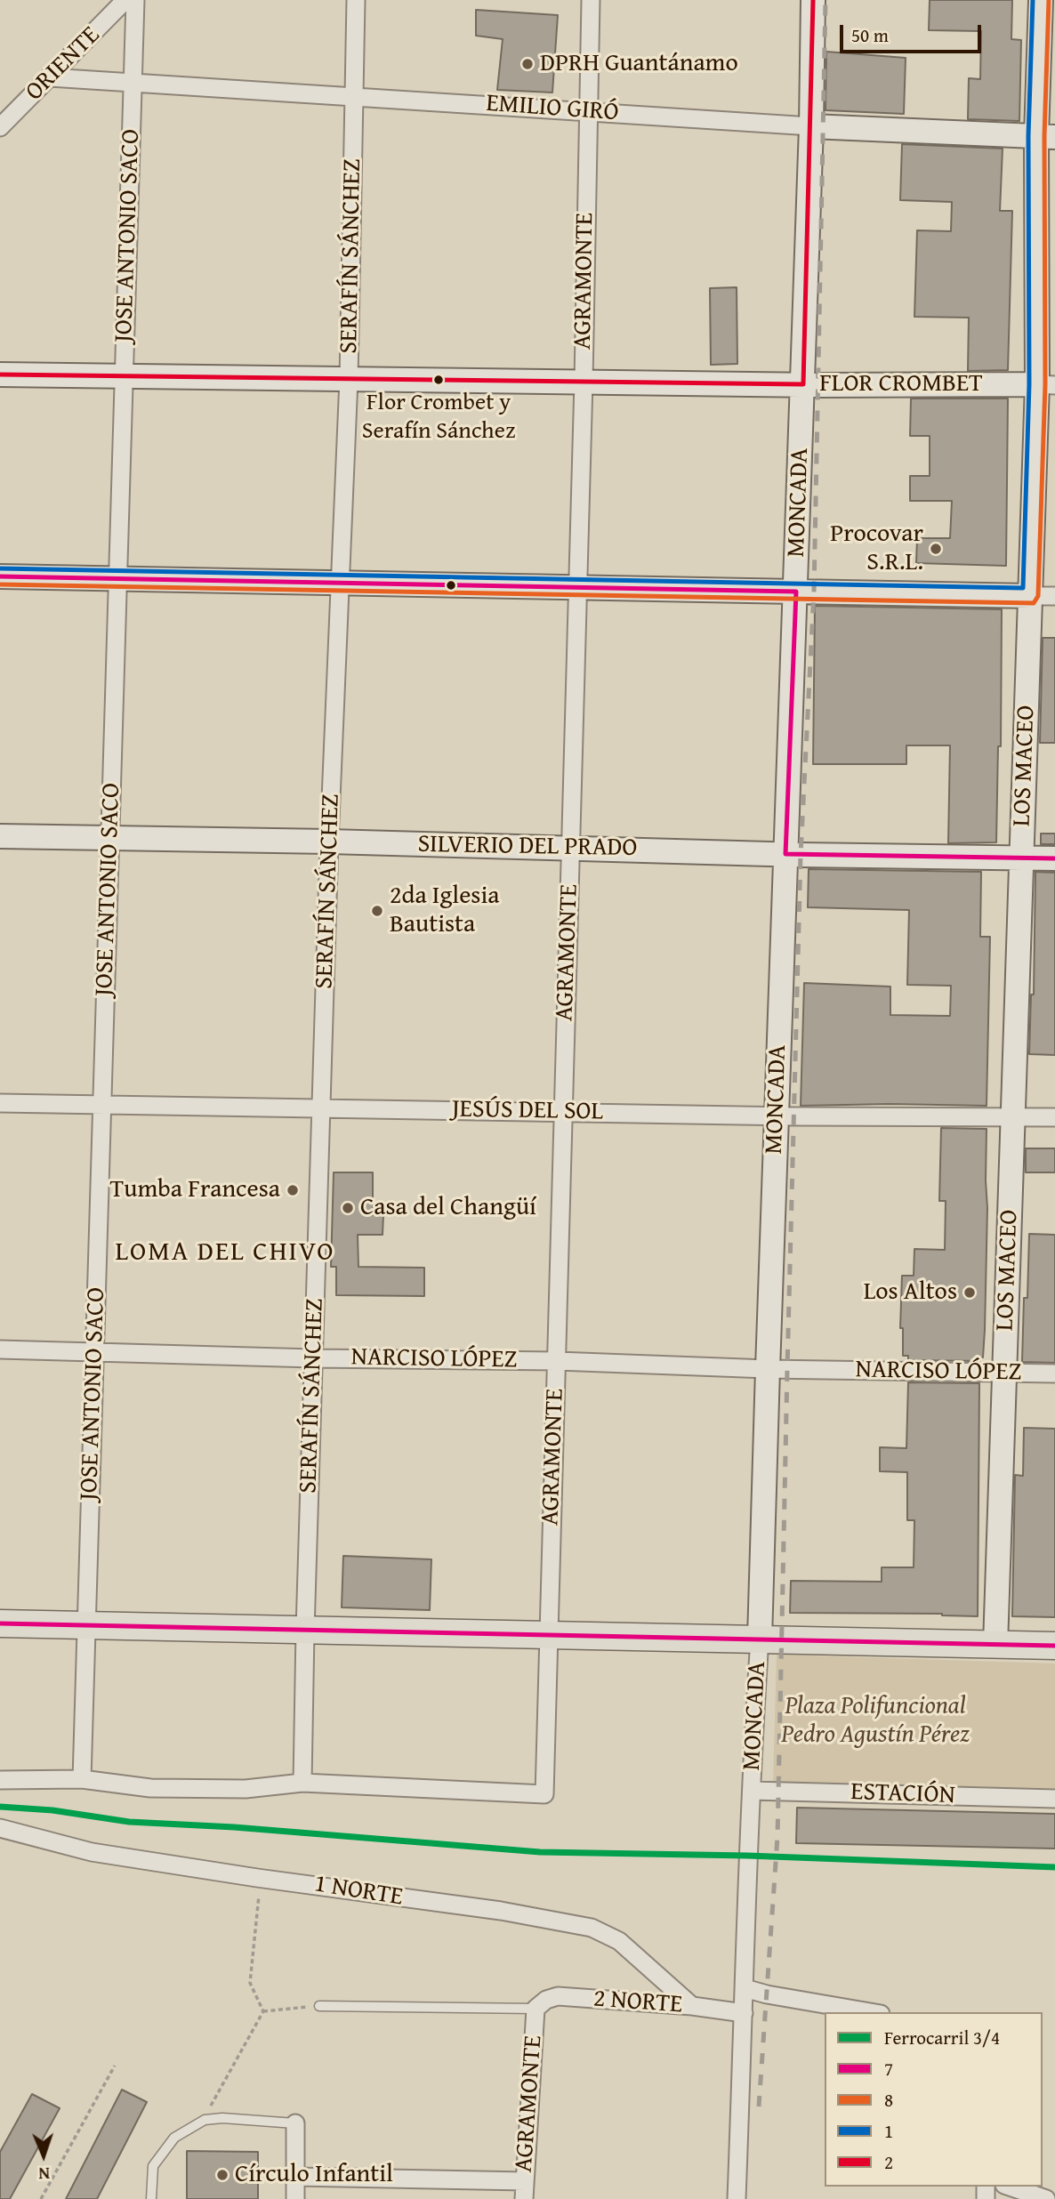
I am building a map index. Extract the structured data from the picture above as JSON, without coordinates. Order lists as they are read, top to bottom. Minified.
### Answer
{"streets":{"main road":["EMILIO GIRÓ","FLOR CROMBET","MONCADA","LOS MACEO","SILVERIO DEL PRADO"],"street":["ORIENTE","JOSE ANTONIO SACO","SERAFÍN SÁNCHEZ","AGRAMONTE","JESÚS DEL SOL","NARCISO LÓPEZ","ESTACIÓN","1 NORTE","2 NORTE"]},"crossings":[["ORIENTE","EMILIO GIRÓ"],["EMILIO GIRÓ","JOSE ANTONIO SACO"],["EMILIO GIRÓ","SERAFÍN SÁNCHEZ"],["EMILIO GIRÓ","AGRAMONTE"],["EMILIO GIRÓ","MONCADA"],["EMILIO GIRÓ","LOS MACEO"],["JOSE ANTONIO SACO","FLOR CROMBET"],["JOSE ANTONIO SACO","SILVERIO DEL PRADO"],["JOSE ANTONIO SACO","JESÚS DEL SOL"],["JOSE ANTONIO SACO","NARCISO LÓPEZ"],["SERAFÍN SÁNCHEZ","AGRAMONTE"],["SERAFÍN SÁNCHEZ","FLOR CROMBET"],["SERAFÍN SÁNCHEZ","SILVERIO DEL PRADO"],["SERAFÍN SÁNCHEZ","JESÚS DEL SOL"],["SERAFÍN SÁNCHEZ","NARCISO LÓPEZ"],["AGRAMONTE","FLOR CROMBET"],["AGRAMONTE","SILVERIO DEL PRADO"],["AGRAMONTE","JESÚS DEL SOL"],["AGRAMONTE","NARCISO LÓPEZ"],["AGRAMONTE","2 NORTE"],["FLOR CROMBET","MONCADA"],["FLOR CROMBET","LOS MACEO"],["MONCADA","SILVERIO DEL PRADO"],["MONCADA","JESÚS DEL SOL"],["MONCADA","NARCISO LÓPEZ"],["MONCADA","ESTACIÓN"],["MONCADA","2 NORTE"],["LOS MACEO","SILVERIO DEL PRADO"],["LOS MACEO","JESÚS DEL SOL"],["LOS MACEO","NARCISO LÓPEZ"],["1 NORTE","2 NORTE"]],"districts":["LOMA DEL CHIVO"],"parks":["Plaza Polifuncional Pedro Agustín Pérez"],"places":["DPRH Guantánamo","Flor Crombet y Serafín Sánchez","Procovar S.R.L.","2da Iglesia Bautista","Tumba Francesa","Casa del Changüí","Los Altos","Círculo Infantil"],"lines":["transit line 8","transit line 1","transit line 2","transit line 7","rail line 3/4"],"legend":["Ferrocarril 3/4","7","8","1","2"],"scale_bar":"50 m","north":"bottom"}
